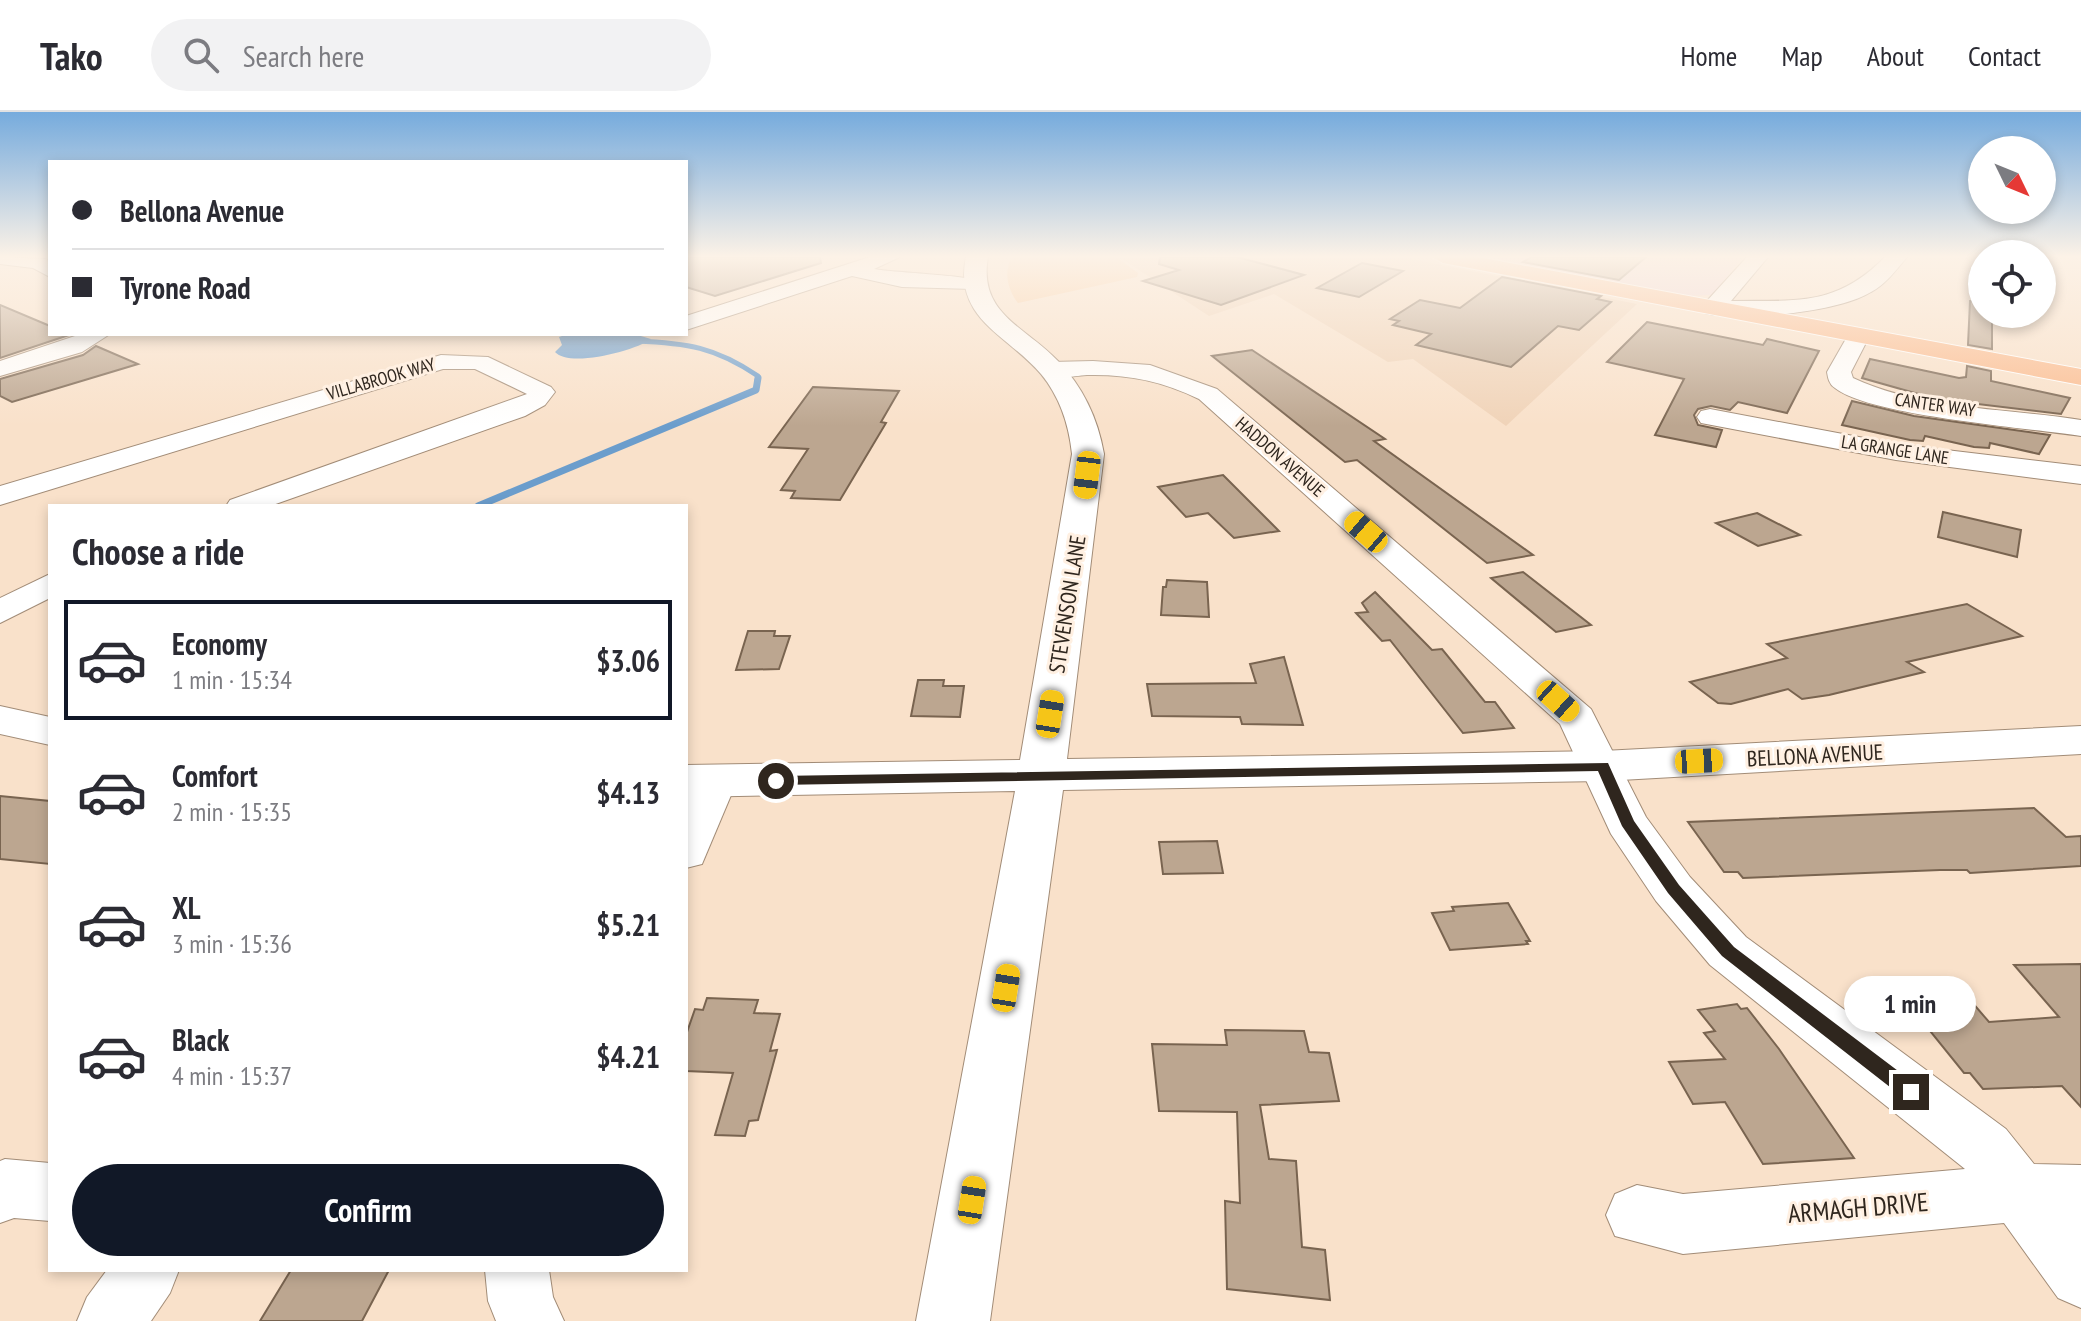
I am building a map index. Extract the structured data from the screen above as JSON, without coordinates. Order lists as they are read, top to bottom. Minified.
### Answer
{"streets":{"street":["VILLABROOK WAY","CANTER WAY","LA GRANGE LANE","HADDON AVENUE","STEVENSON LANE","BELLONA AVENUE","ARMAGH DRIVE"]},"crossings":[["HADDON AVENUE","STEVENSON LANE"],["HADDON AVENUE","BELLONA AVENUE"],["HADDON AVENUE","ARMAGH DRIVE"],["STEVENSON LANE","BELLONA AVENUE"]],"north":"bottom right","page":{"header":"Tako","search":"Search here","nav":["Home","Map","About","Contact"],"banner":["Bellona Avenue","Tyrone Road"],"heading":"Choose a ride","list":[{"name":"Economy","note":"1 min · 15:34","value":"$3.06"},{"name":"Comfort","note":"2 min · 15:35","value":"$4.13"},{"name":"XL","note":"3 min · 15:36","value":"$5.21"},{"name":"Black","note":"4 min · 15:37","value":"$4.21"}],"bubble":"1 min","buttons":"Confirm"}}
